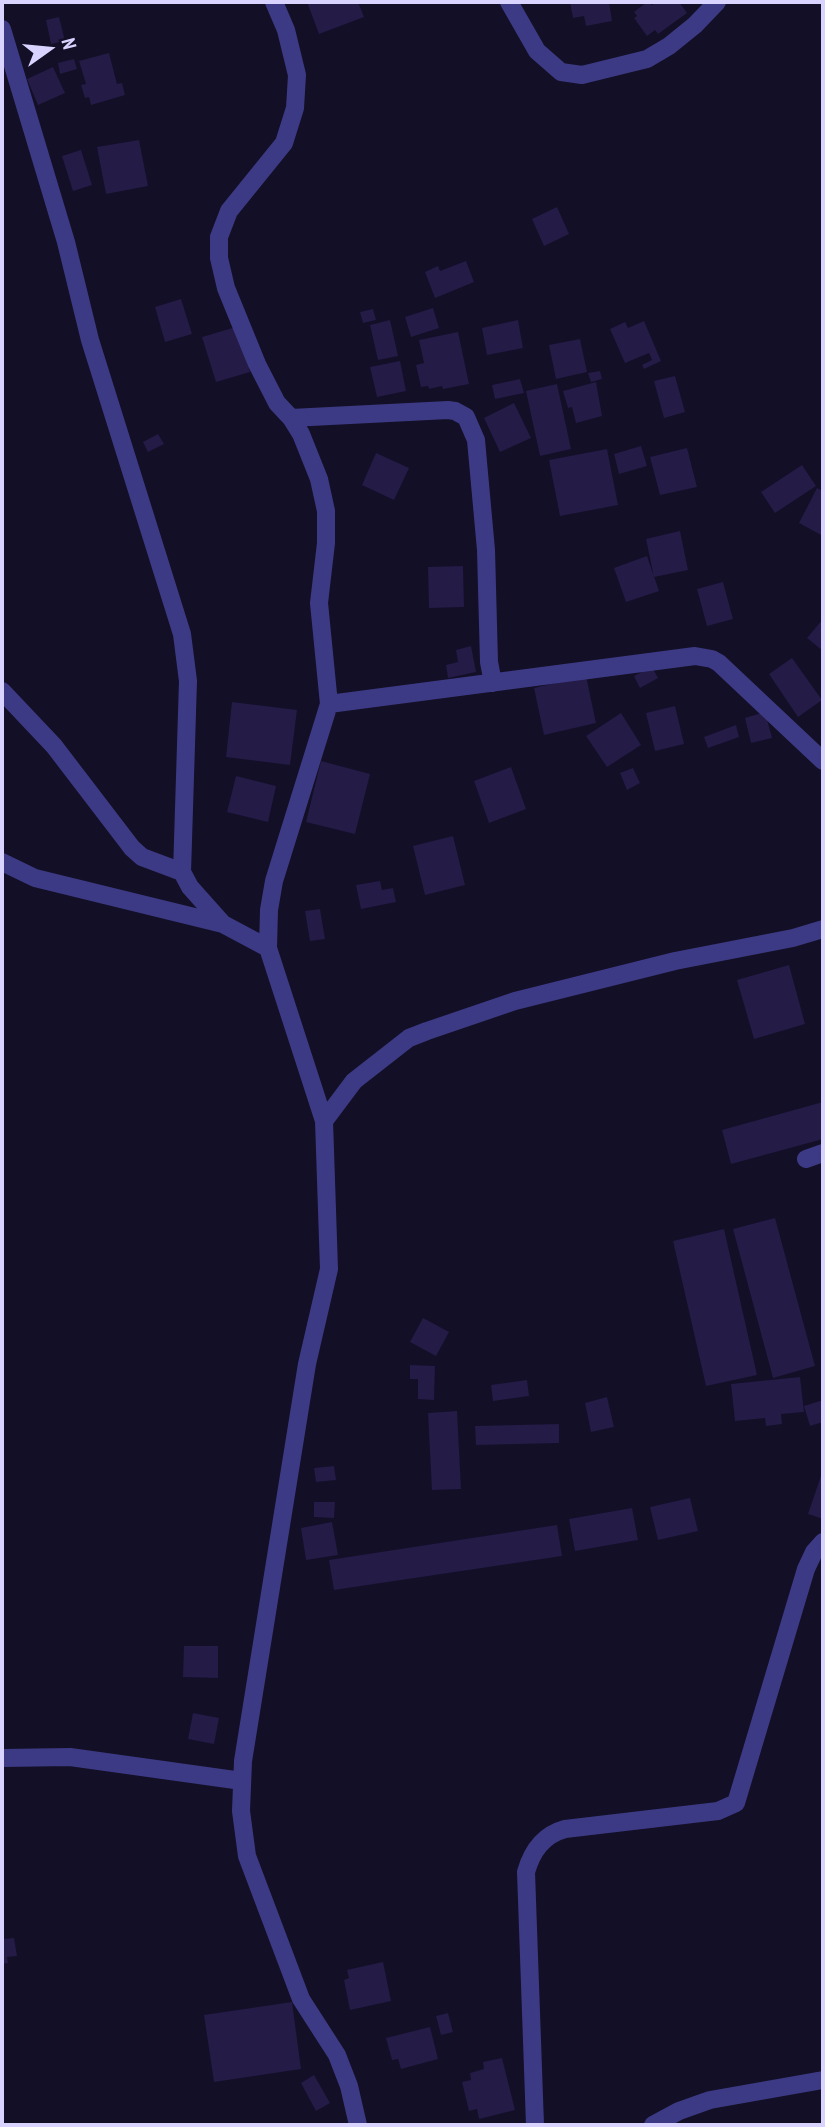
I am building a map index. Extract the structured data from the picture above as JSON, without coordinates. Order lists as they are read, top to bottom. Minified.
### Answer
{"north":"right"}
